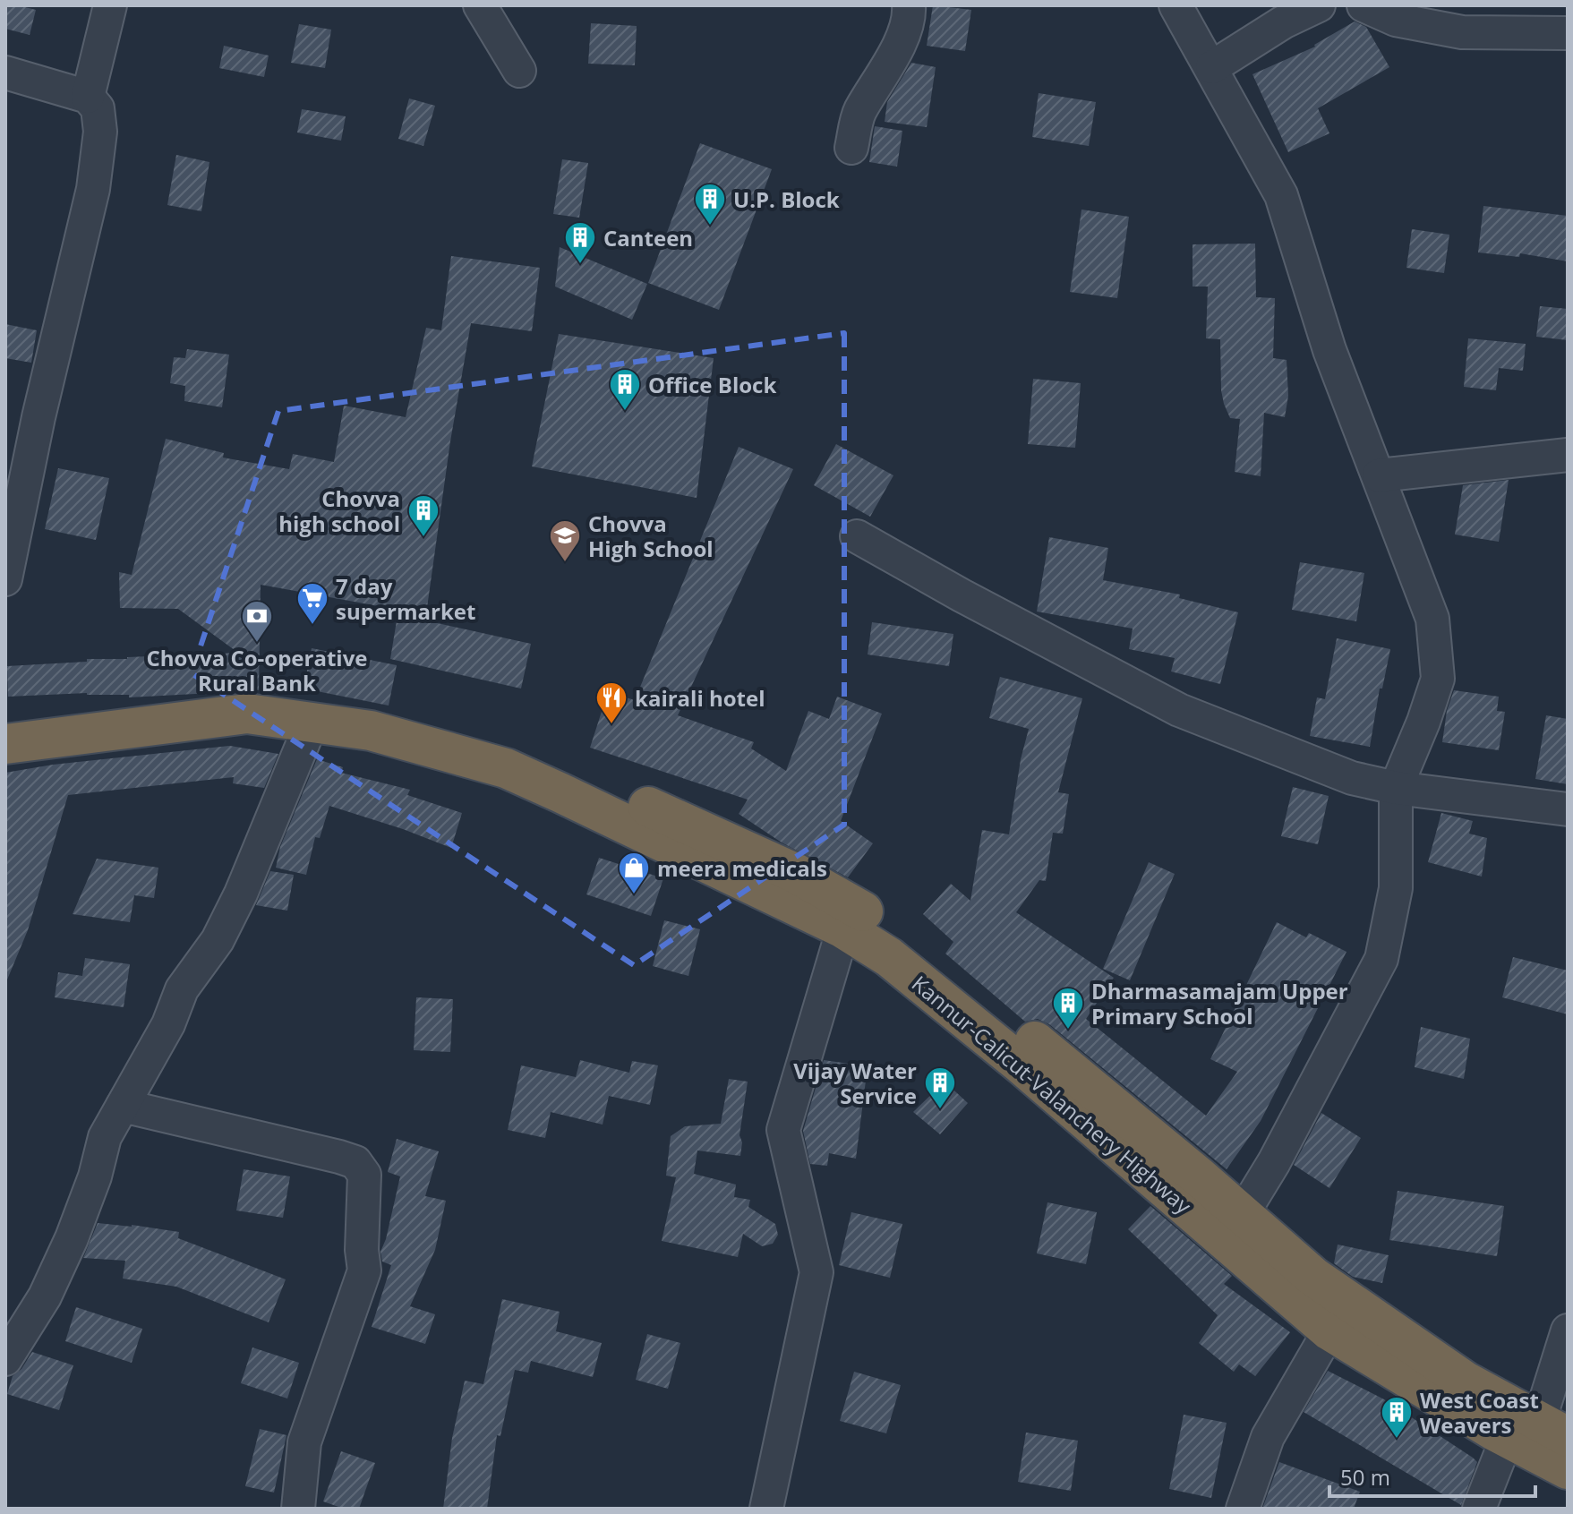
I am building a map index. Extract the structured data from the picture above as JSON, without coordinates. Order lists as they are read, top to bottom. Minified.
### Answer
{"streets":{"highway":["Kannur-Calicut-Valanchery Highway"]},"places":{"building":["U.P. Block","Canteen","Office Block","Chovva high school","Dharmasamajam Upper Primary School","Vijay Water Service","West Coast Weavers"],"school or university":["Chovva High School"],"supermarket":["7 day supermarket"],"bank":["Chovva Co-operative Rural Bank"],"restaurant":["kairali hotel"],"shop":["meera medicals"]},"scale_bar":"50 m"}
